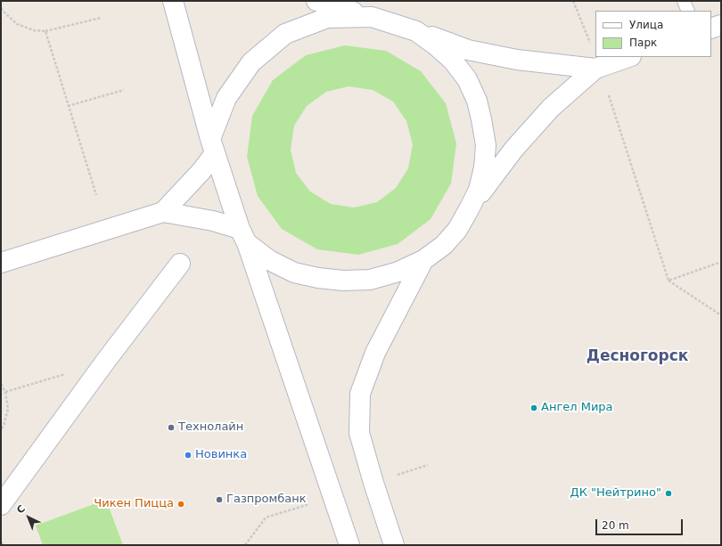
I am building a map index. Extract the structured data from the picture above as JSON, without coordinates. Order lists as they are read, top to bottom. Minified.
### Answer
{"districts":["Десногорск"],"places":["Ангел Мира","Технолайн","Новинка","ДК \"Нейтрино\"","Газпромбанк","Чикен Пицца"],"legend":["Улица","Парк"],"scale_bar":"20 m","north":"top left"}
